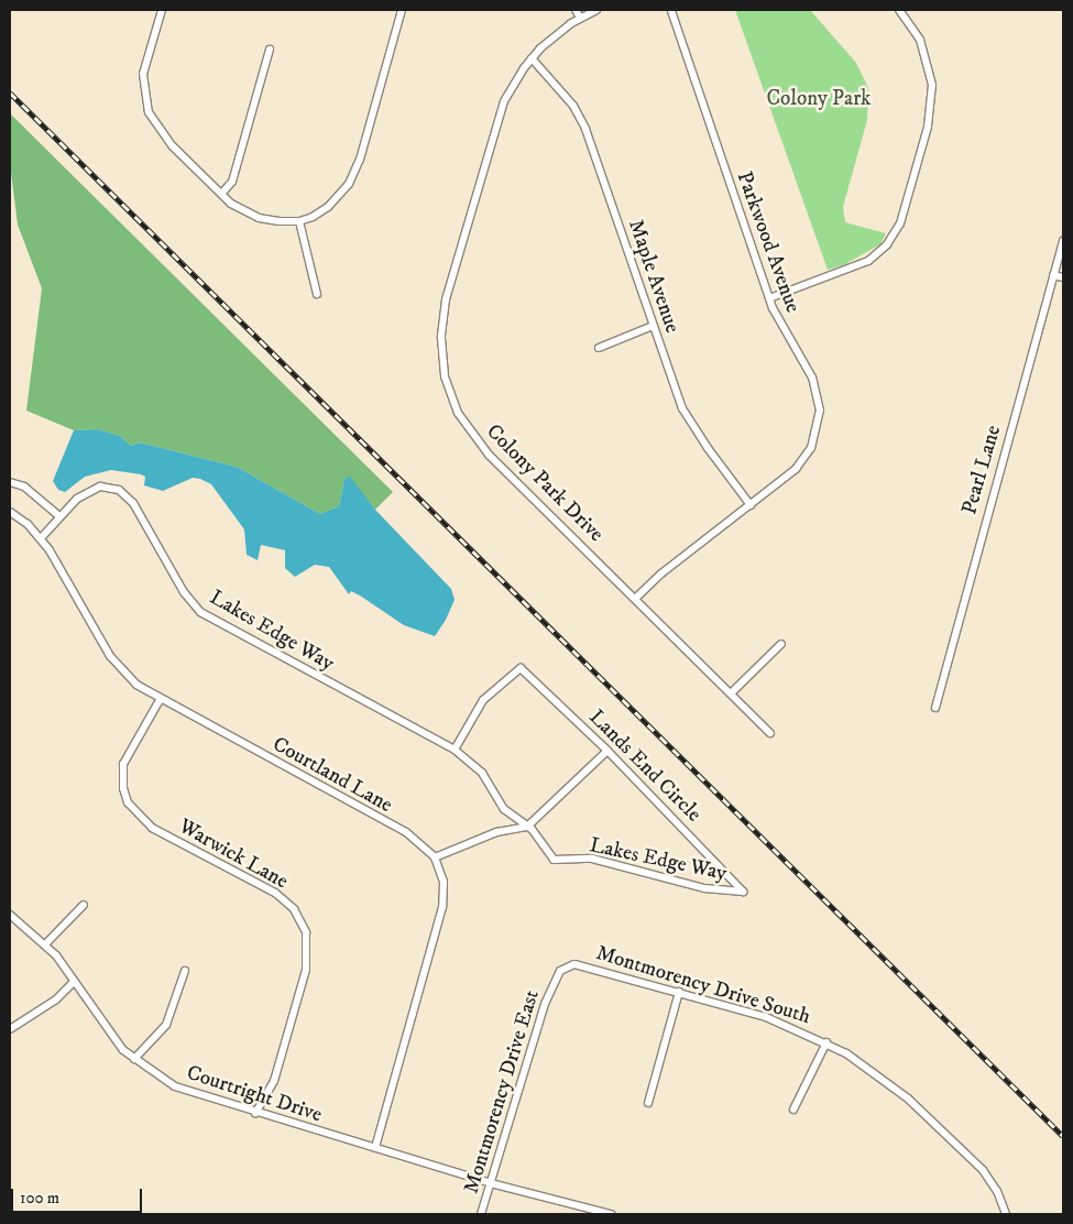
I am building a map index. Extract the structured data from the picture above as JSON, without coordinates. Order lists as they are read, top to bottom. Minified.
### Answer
{"streets":{"street":["Parkwood Avenue","Maple Avenue","Pearl Lane","Colony Park Drive","Lakes Edge Way","Lands End Circle","Courtland Lane","Warwick Lane","Montmorency Drive South","Montmorency Drive East","Courtright Drive"]},"crossings":[["Parkwood Avenue","Maple Avenue"],["Parkwood Avenue","Colony Park Drive"],["Maple Avenue","Colony Park Drive"],["Lakes Edge Way","Lands End Circle"],["Lakes Edge Way","Courtland Lane"],["Courtland Lane","Warwick Lane"],["Courtland Lane","Courtright Drive"],["Warwick Lane","Courtright Drive"],["Montmorency Drive South","Montmorency Drive East"],["Montmorency Drive East","Courtright Drive"]],"parks":["Colony Park"],"scale_bar":"100 m"}
